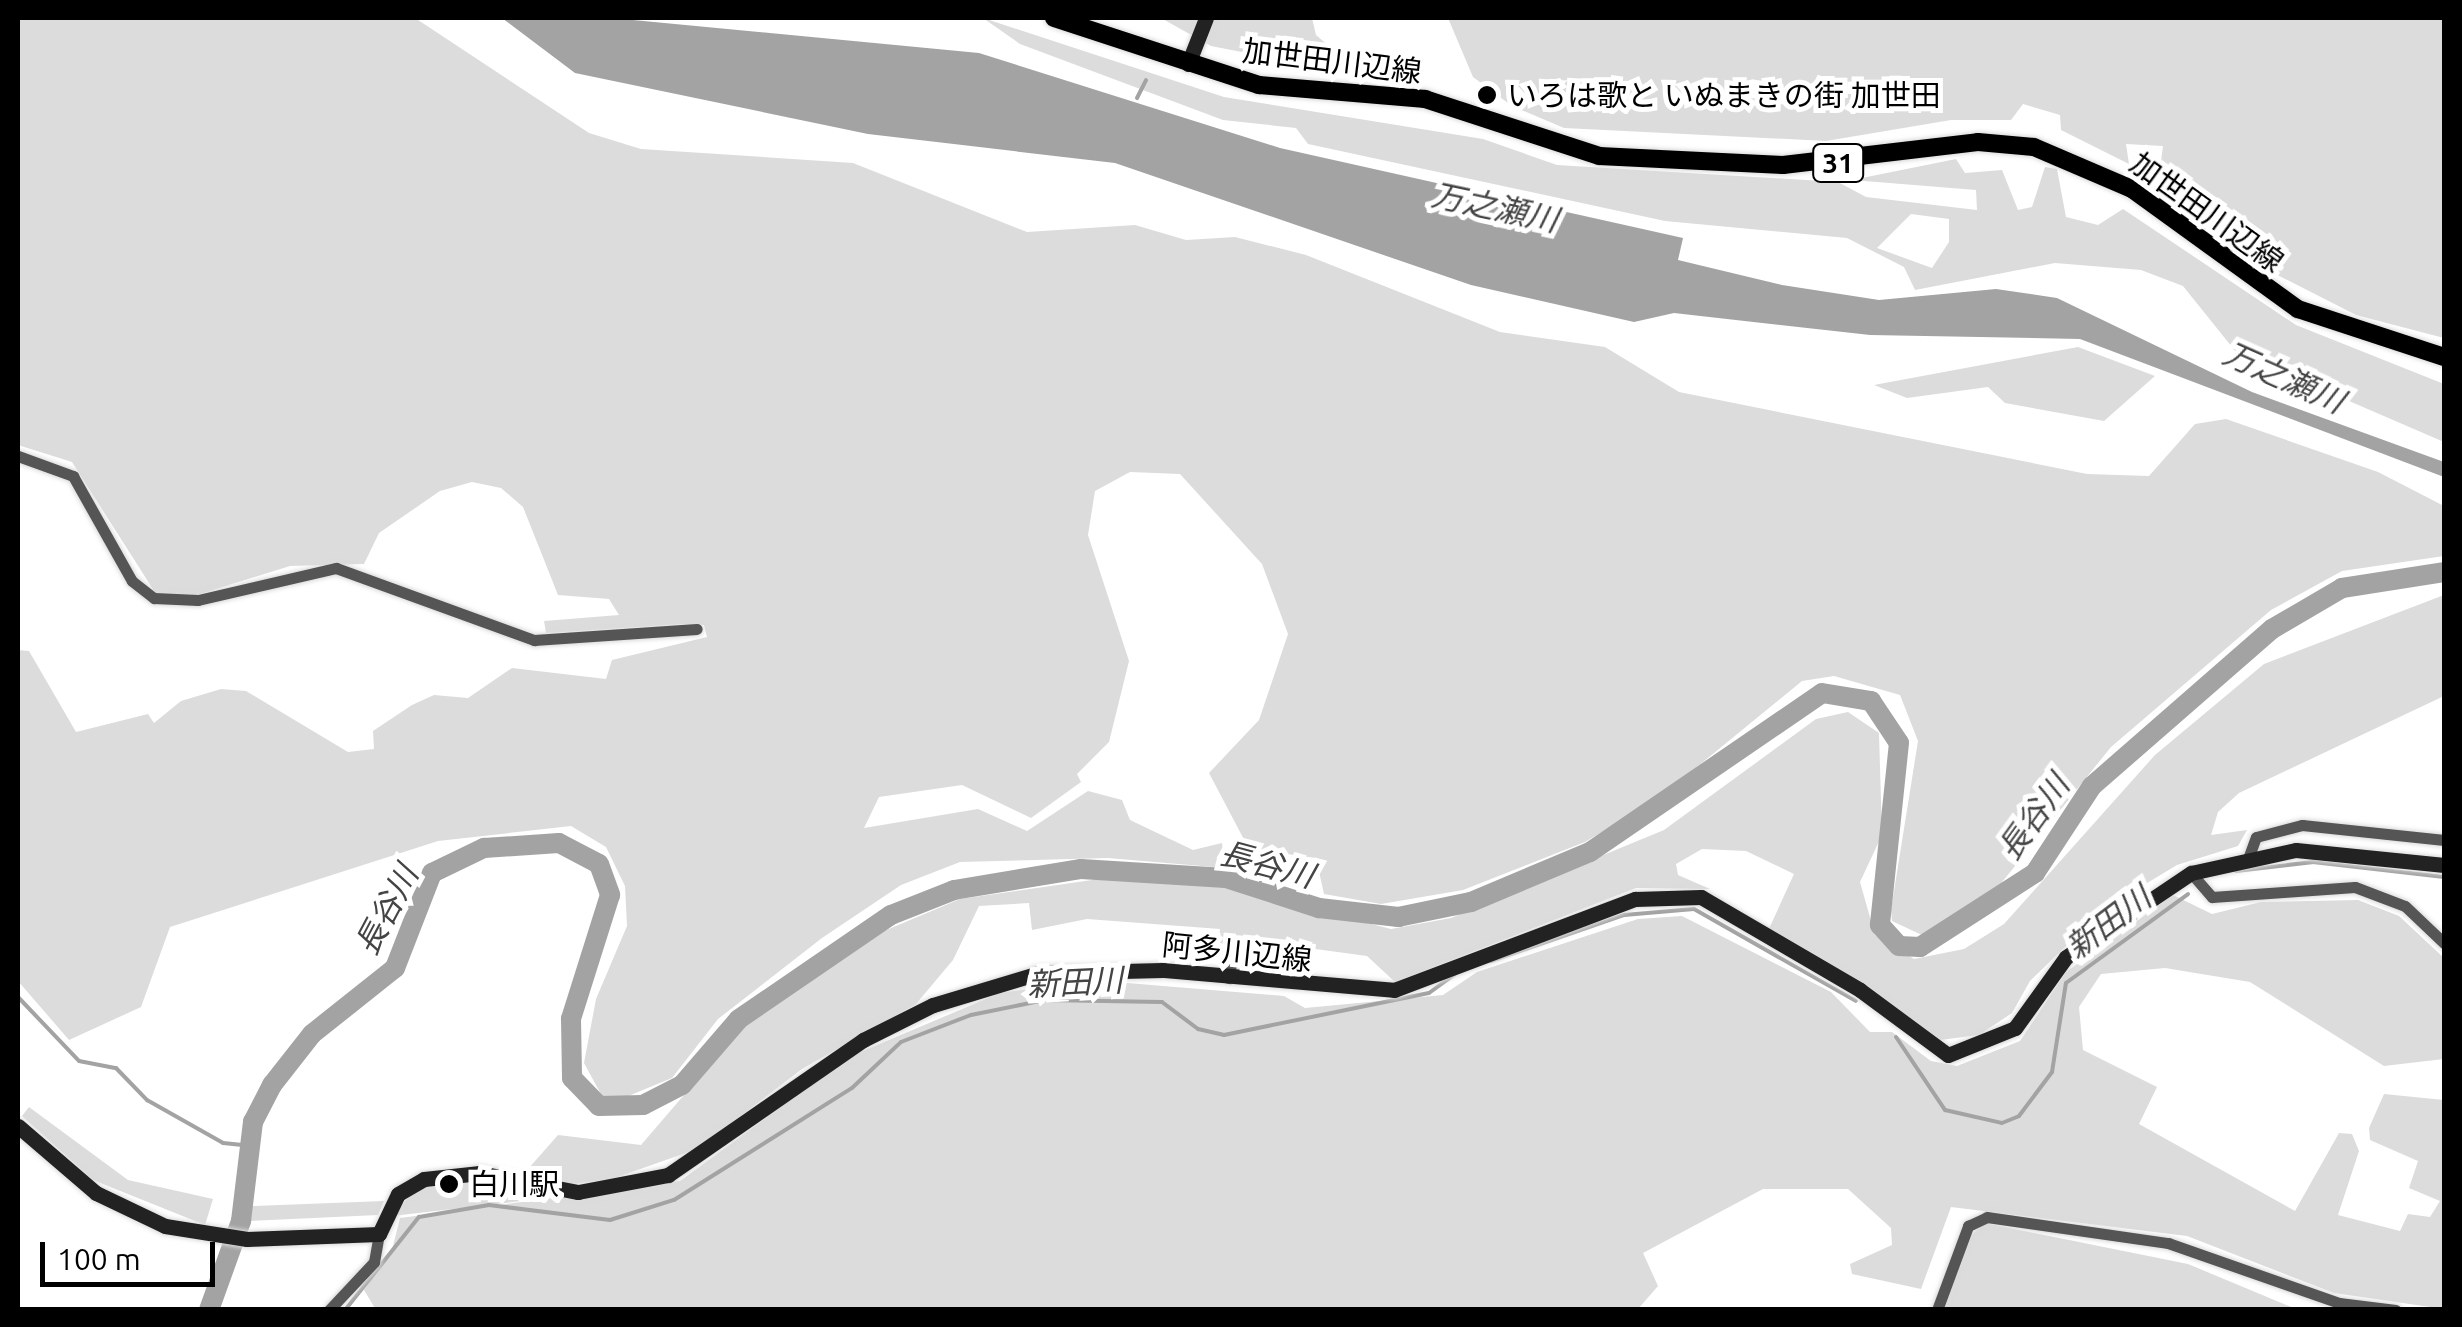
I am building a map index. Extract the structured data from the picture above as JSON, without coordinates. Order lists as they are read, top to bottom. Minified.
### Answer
{"streets":{"main road":["加世田川辺線","31","阿多川辺線"]},"water":["万之瀬川","長谷川","新田川"],"places":["いろは歌と いぬまきの街 加世田","白川駅"],"scale_bar":"100 m"}
